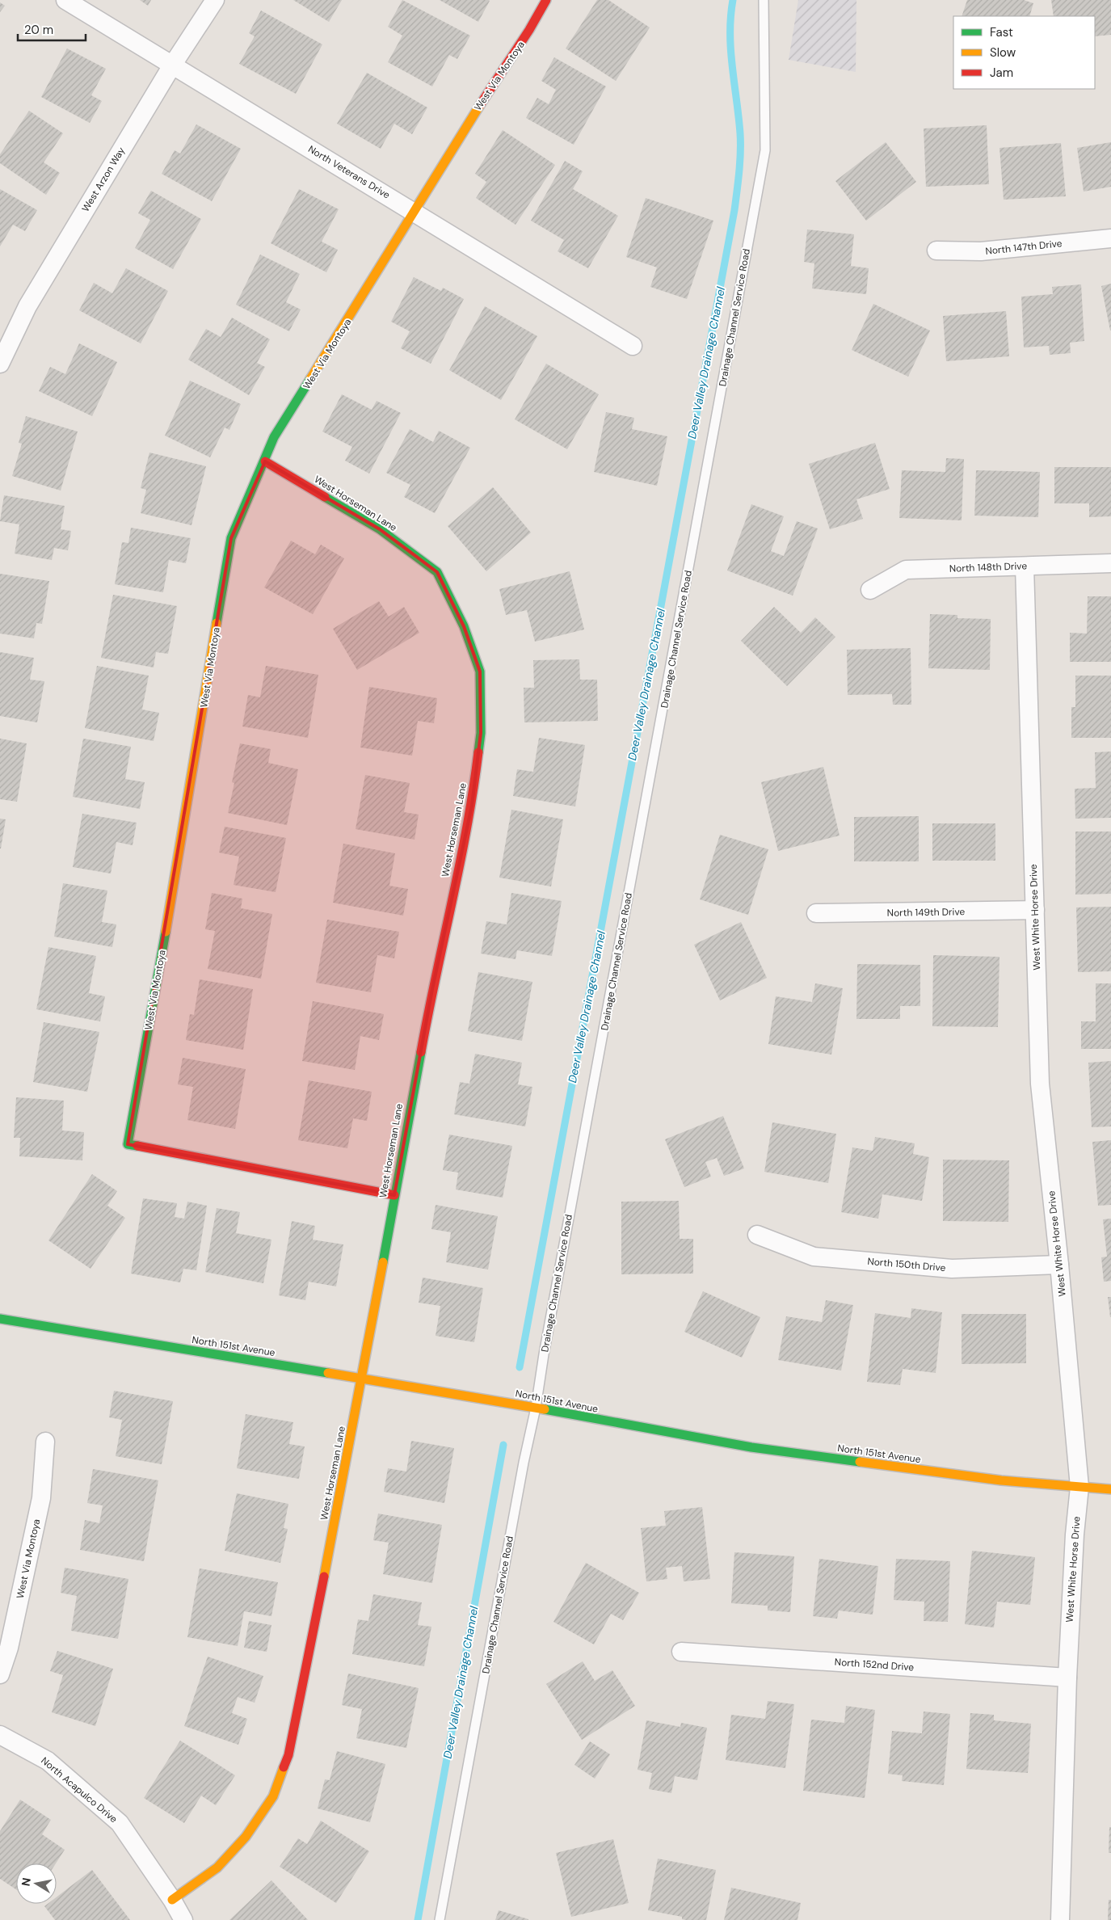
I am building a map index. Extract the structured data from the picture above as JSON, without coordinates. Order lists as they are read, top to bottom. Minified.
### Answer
{"streets":{"street":["West Via Montoya","North Veterans Drive","West Arzon Way","North 147th Drive","West Horseman Lane","North 148th Drive","North 149th Drive","West White Horse Drive","North 150th Drive","North 151st Avenue","North 152nd Drive","North Acapulco Drive"],"lane":["Drainage Channel Service Road"]},"crossings":[["West Via Montoya","North Veterans Drive"],["West Via Montoya","West Horseman Lane"],["North Veterans Drive","West Arzon Way"],["Drainage Channel Service Road","North 151st Avenue"],["West Horseman Lane","North 151st Avenue"],["West Horseman Lane","North Acapulco Drive"],["North 148th Drive","West White Horse Drive"],["North 149th Drive","West White Horse Drive"],["West White Horse Drive","North 150th Drive"],["West White Horse Drive","North 151st Avenue"],["West White Horse Drive","North 152nd Drive"]],"water":["Deer Valley Drainage Channel"],"legend":["Fast","Slow","Jam"],"scale_bar":"20 m","north":"left"}
